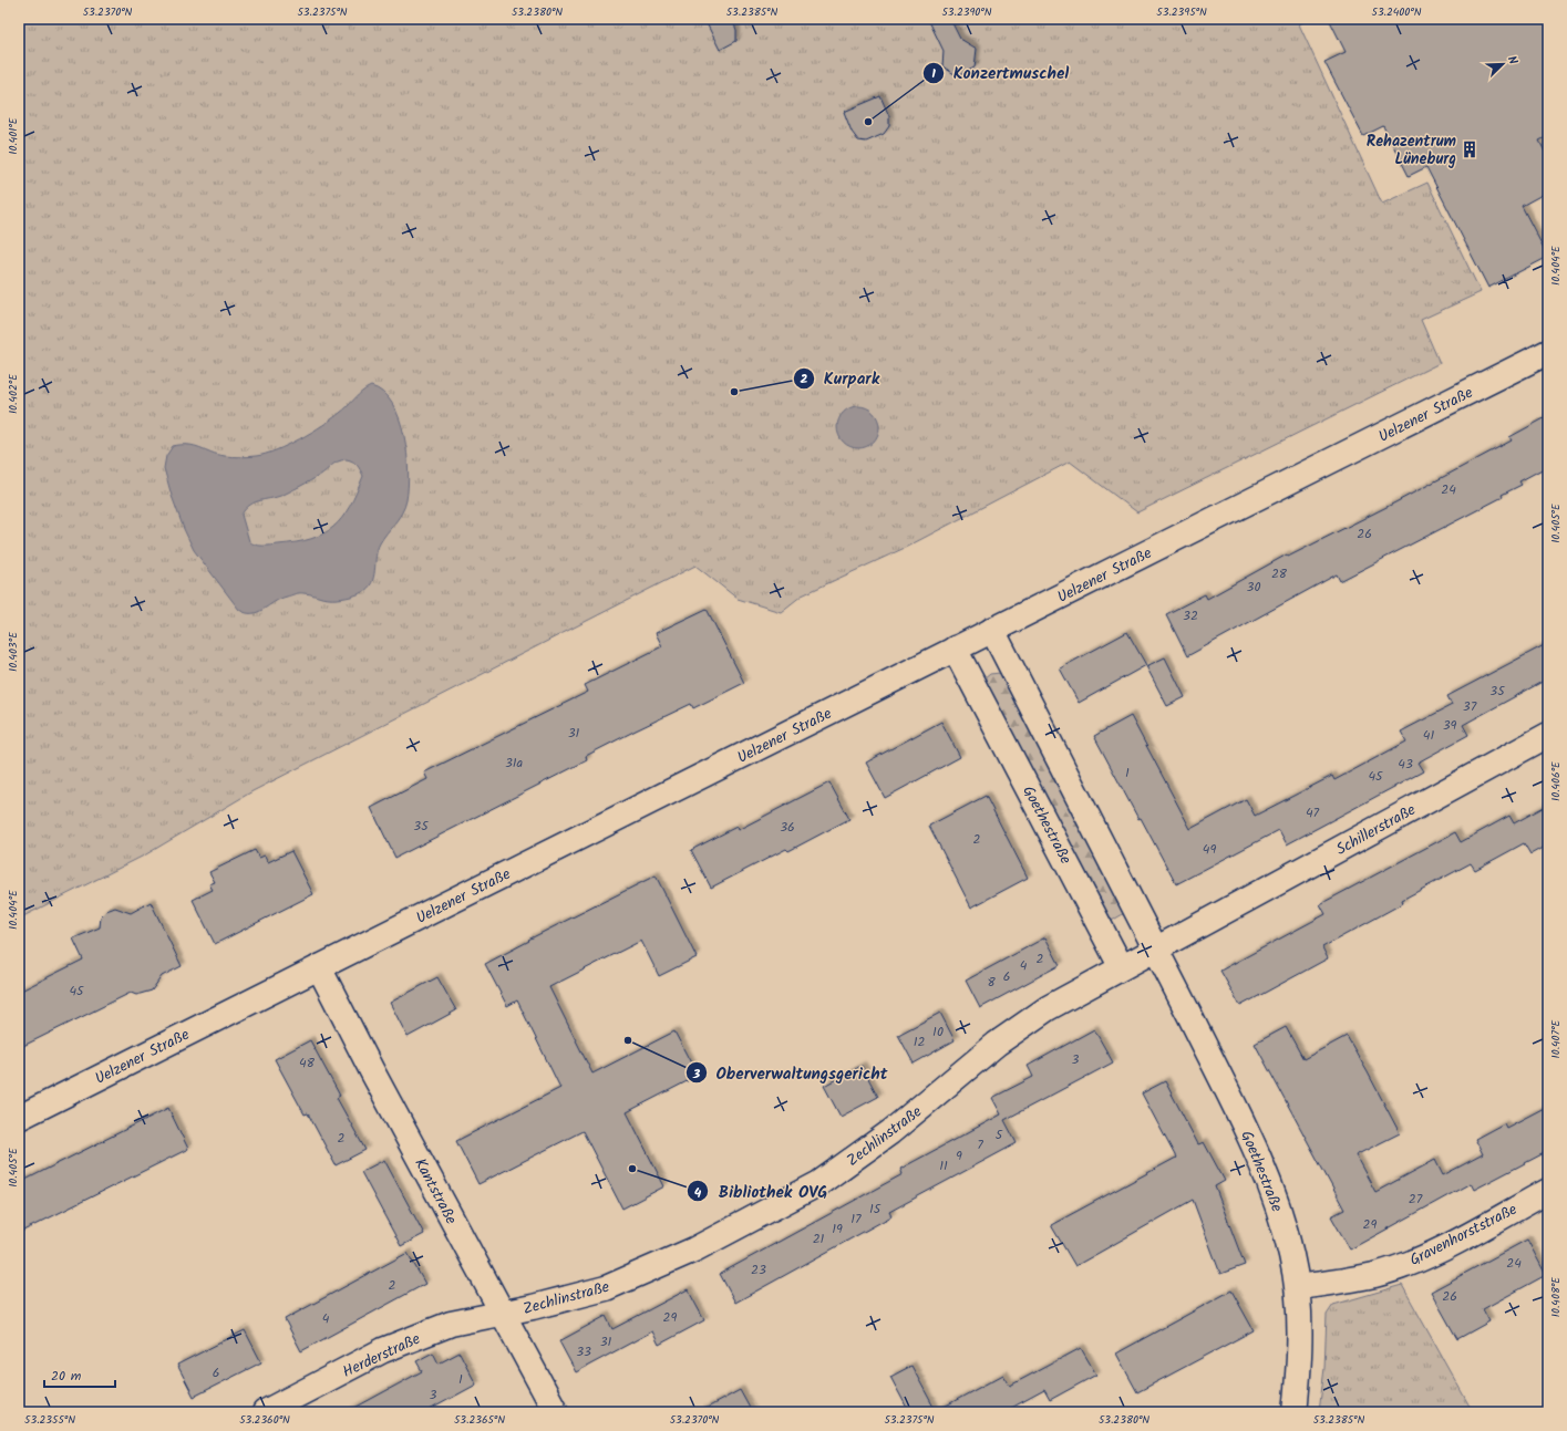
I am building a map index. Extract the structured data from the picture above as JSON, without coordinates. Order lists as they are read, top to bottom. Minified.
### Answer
{"streets":{"street":["Uelzener Straße","Goethestraße","Schillerstraße","Zechlinstraße","Kantstraße","Gravenhorststraße","Herderstraße"]},"crossings":[["Uelzener Straße","Goethestraße"],["Uelzener Straße","Kantstraße"],["Goethestraße","Schillerstraße"],["Goethestraße","Zechlinstraße"],["Goethestraße","Gravenhorststraße"],["Zechlinstraße","Kantstraße"],["Zechlinstraße","Herderstraße"],["Kantstraße","Herderstraße"]],"places":{"other":["Konzertmuschel","Kurpark","Oberverwaltungsgericht","Bibliothek OVG"],"building":["Rehazentrum Lüneburg"]},"house_numbers":["24","26","28","30","32","35","37","39","31","41","31a","43","1","45","47","35","36","2","49","2","4","6","8","45","10","12","3","48","5","2","7","9","11","27","15","17","29","19","21","24","23","2","26","29","4","31","33","6","1","3"],"scale_bar":"20 m","north":"top right","coordinates":["53.2370°N","53.2375°N","53.2380°N","53.2385°N","53.2390°N","53.2395°N","53.2400°N","10.401°E","10.404°E","10.402°E","10.405°E","10.403°E","10.406°E","10.407°E","10.408°E","53.2355°N","53.2360°N","53.2365°N"]}
